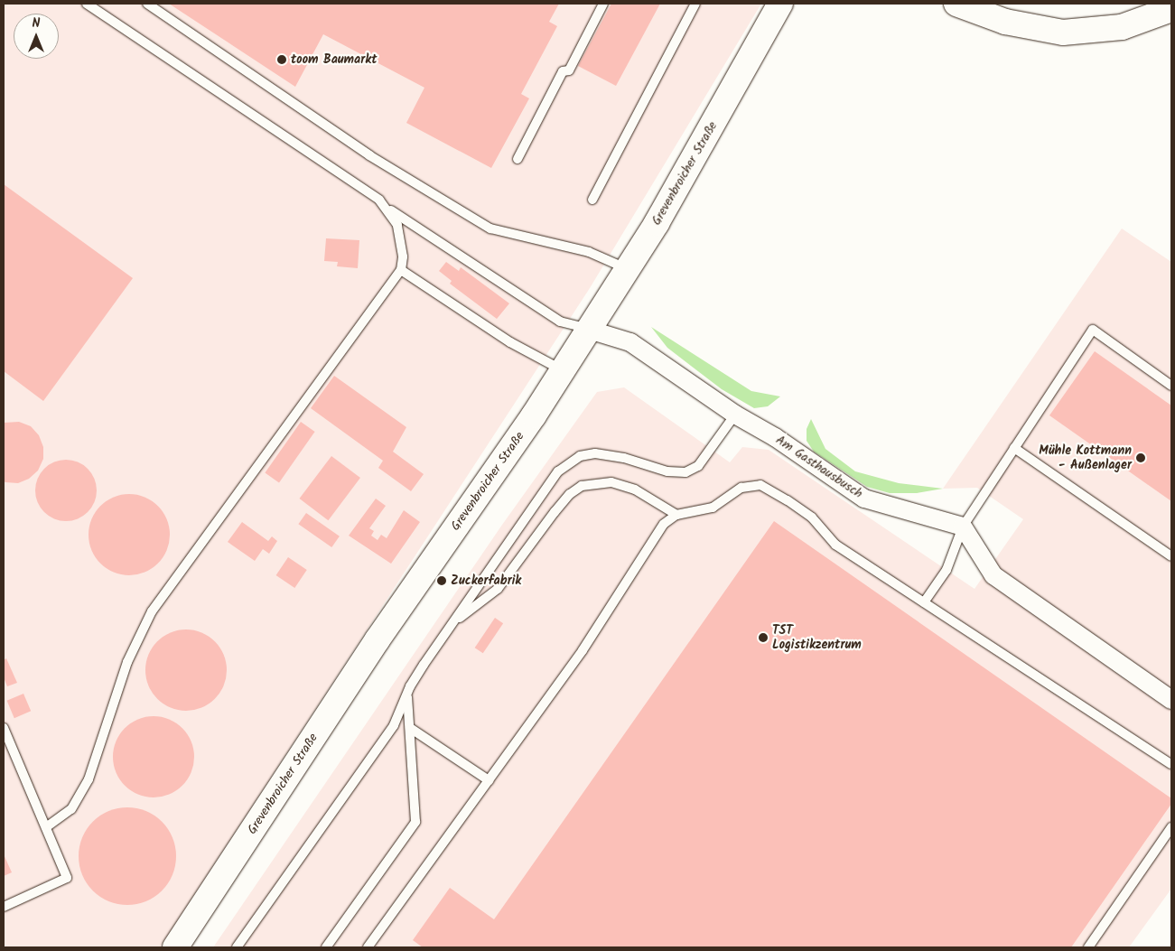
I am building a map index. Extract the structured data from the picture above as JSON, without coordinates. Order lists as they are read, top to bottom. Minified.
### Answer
{"streets":{"street":["Grevenbroicher Straße","Am Gasthausbusch"]},"crossings":[["Grevenbroicher Straße","Am Gasthausbusch"]],"places":["toom Baumarkt","Mühle Kottmann - Außenlager","Zuckerfabrik","TST Logistikzentrum"],"north":"top"}
